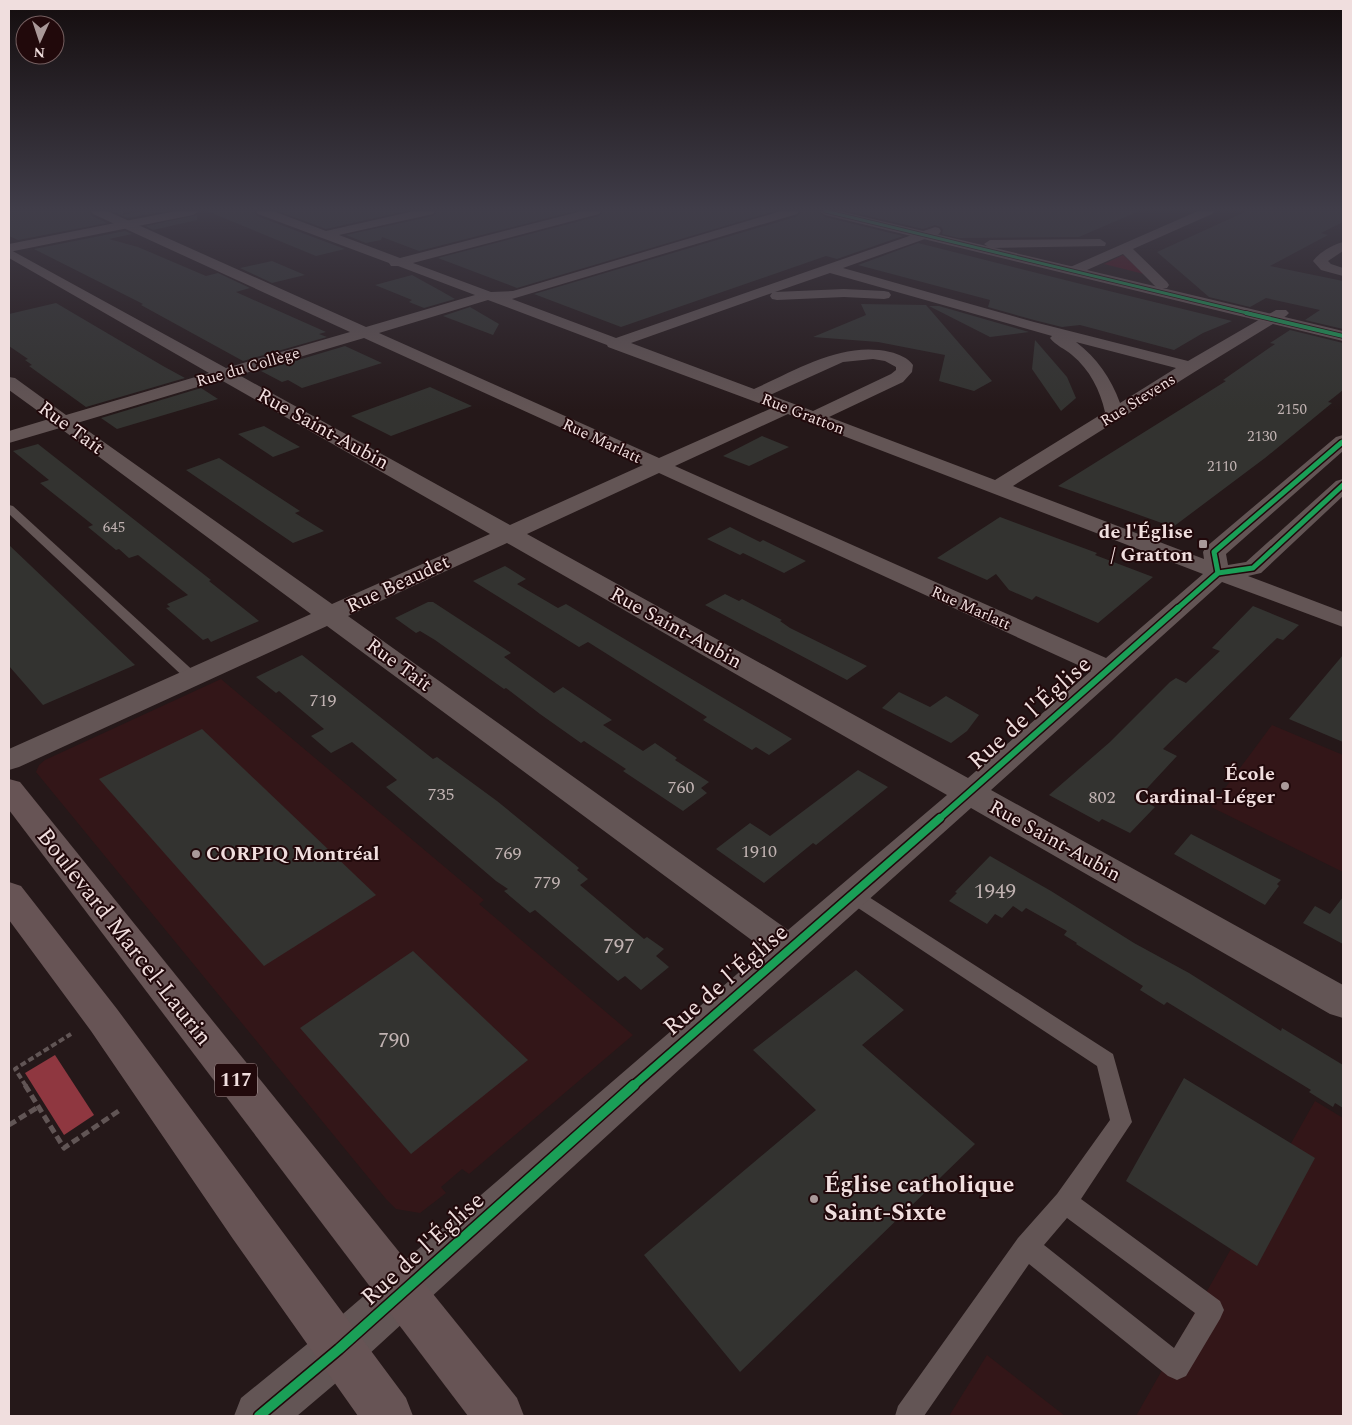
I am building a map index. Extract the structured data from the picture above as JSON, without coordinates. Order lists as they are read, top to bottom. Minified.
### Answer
{"streets":{"main road":["Boulevard Marcel-Laurin","117"],"street":["Rue du Collège","Rue Stevens","Rue Gratton","Rue Tait","Rue Saint-Aubin","Rue Marlatt","Rue Beaudet","Rue de l'Église"]},"crossings":[["Rue du Collège","Rue Gratton"],["Rue du Collège","Rue Tait"],["Rue du Collège","Rue Saint-Aubin"],["Rue du Collège","Rue Marlatt"],["Rue Stevens","Rue Gratton"],["Rue Gratton","Rue Beaudet"],["Rue Gratton","Rue de l'Église"],["Rue Tait","Rue Beaudet"],["Rue Tait","Rue de l'Église"],["Rue Saint-Aubin","Rue Beaudet"],["Rue Saint-Aubin","Rue de l'Église"],["Rue Marlatt","Rue Beaudet"],["Rue Marlatt","Rue de l'Église"],["Rue de l'Église","Boulevard Marcel-Laurin"]],"places":{"transit":["de l'Église / Gratton"],"other":["École Cardinal-Léger","CORPIQ Montréal","Église catholique Saint-Sixte"]},"house_numbers":["2150","2130","2110","645","719","760","735","802","1910","769","779","1949","797","790"],"north":"bottom"}
